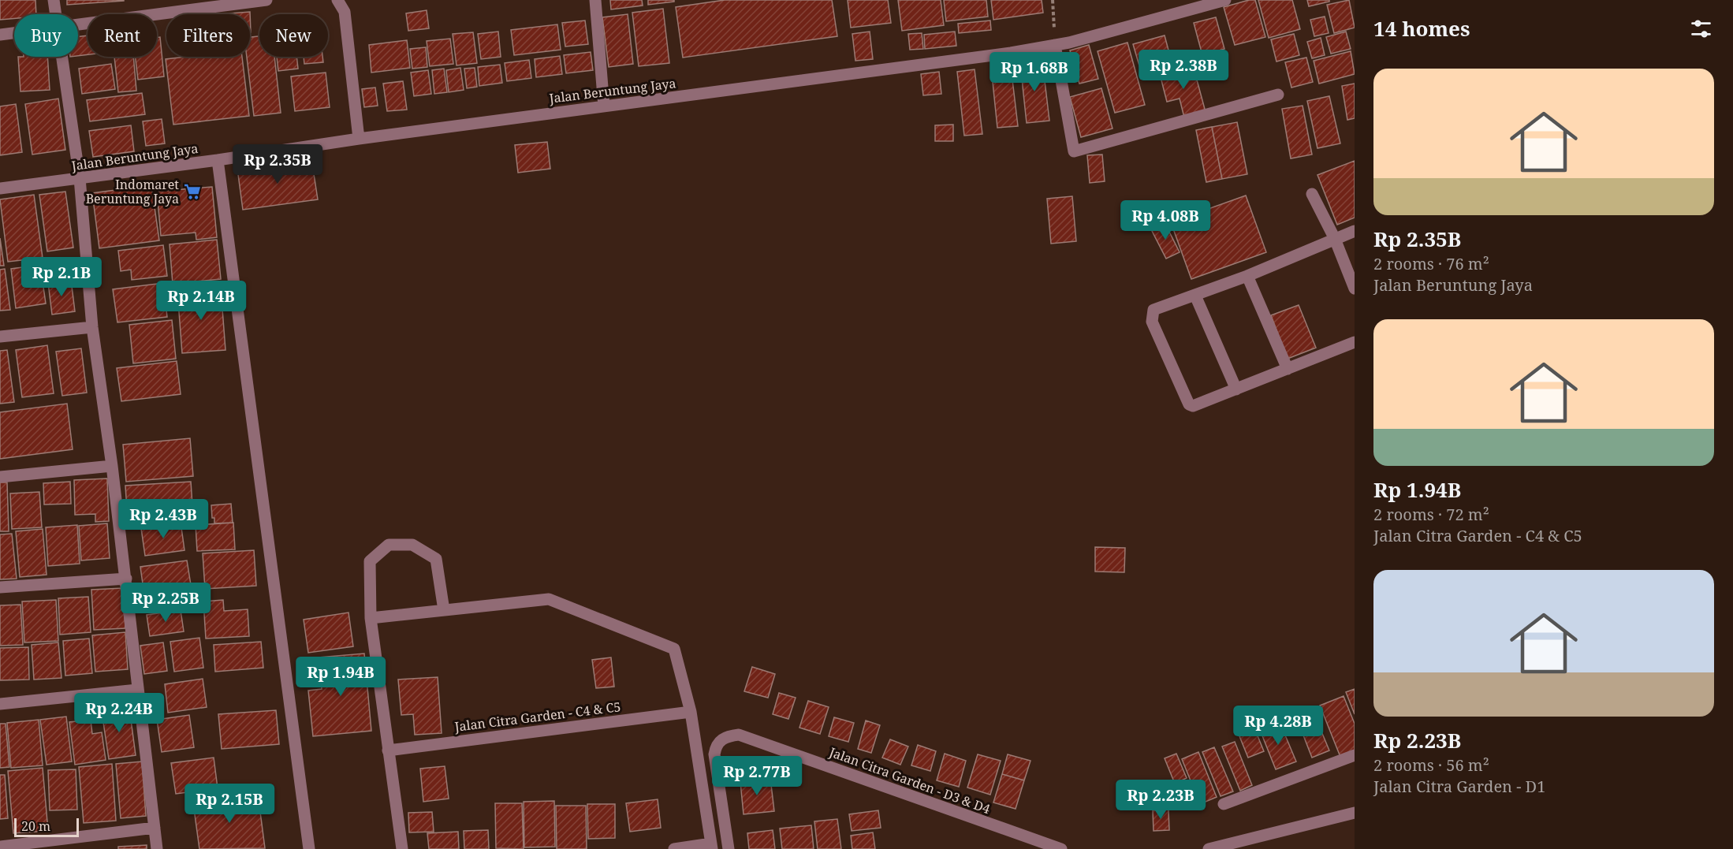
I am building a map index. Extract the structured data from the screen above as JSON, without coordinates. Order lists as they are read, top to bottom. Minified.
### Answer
{"streets":{"street":["Jalan Beruntung Jaya","Jalan Citra Garden - C4 & C5","Jalan Citra Garden - D3 & D4"]},"places":{"supermarket":["Indomaret Beruntung Jaya"]},"scale_bar":"20 m","page":{"heading":"14 homes","chip":["Buy","Rent","Filters","New"],"price":["Rp 2.38B","Rp 1.68B","Rp 2.35B","Rp 4.08B","Rp 2.1B","Rp 2.14B","Rp 2.43B","Rp 2.25B","Rp 1.94B","Rp 2.24B","Rp 4.28B","Rp 2.77B","Rp 2.23B","Rp 2.15B"],"list":[{"name":"Rp 2.35B","note":"2 rooms · 76 m² · Jalan Beruntung Jaya"},{"name":"Rp 1.94B","note":"2 rooms · 72 m² · Jalan Citra Garden - C4 & C5"},{"name":"Rp 2.23B","note":"2 rooms · 56 m² · Jalan Citra Garden - D1"}],"scale":"20 m"}}
